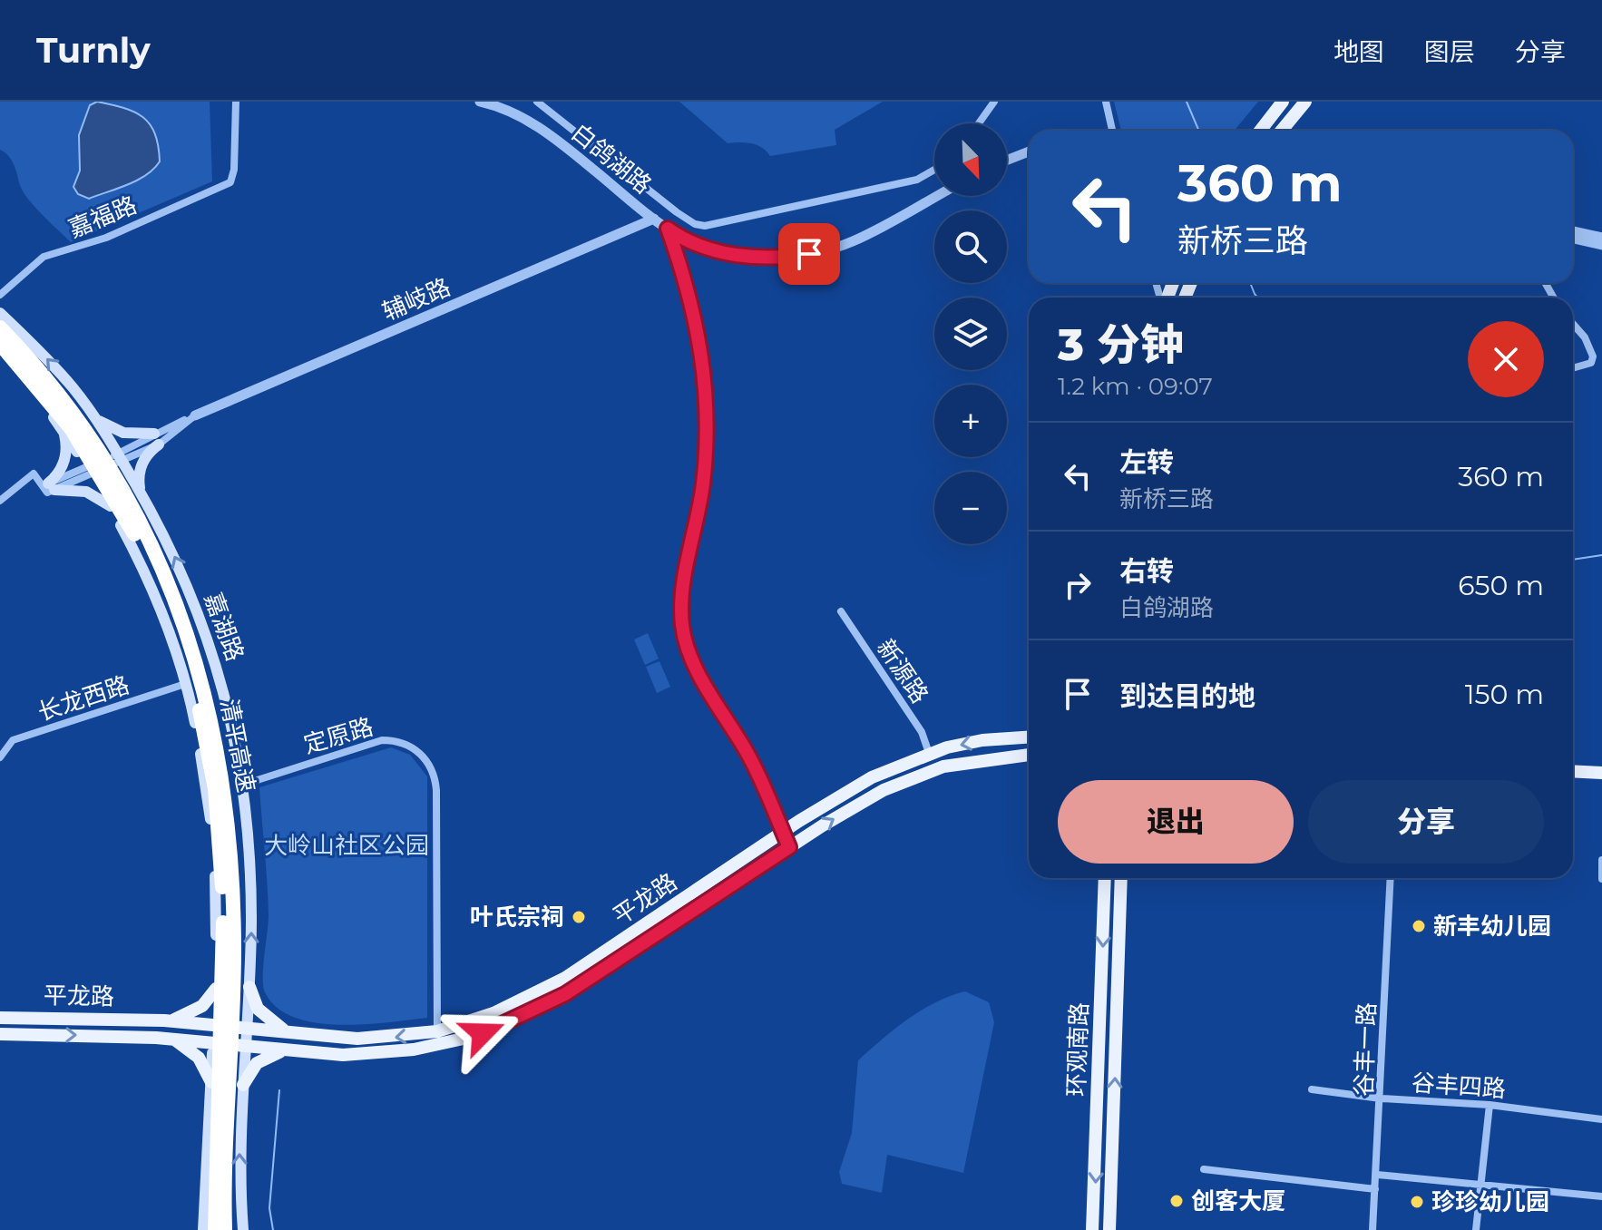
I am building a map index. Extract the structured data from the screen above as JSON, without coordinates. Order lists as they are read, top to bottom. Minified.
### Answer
{"streets":{"highway":["清平高速"],"main road":["嘉湖路","平龙路","环观南路"],"street":["白鸽湖路","嘉福路","辅岐路","新源路","长龙西路","定原路","谷丰一路","谷丰四路"]},"crossings":[["白鸽湖路","辅岐路"],["嘉湖路","定原路"],["嘉湖路","平龙路"],["新源路","平龙路"],["定原路","平龙路"],["谷丰一路","谷丰四路"]],"parks":["大岭山社区公园"],"places":["叶氏宗祠","新丰幼儿园","创客大厦","珍珍幼儿园"],"north":"bottom right","page":{"header":"Turnly","nav":["地图","图层","分享"],"map_buttons":["+","−"],"turn":["360 m","新桥三路"],"heading":["3 分钟","1.2 km · 09:07"],"list":[{"name":"左转","note":"新桥三路","value":"360 m"},{"name":"右转","note":"白鸽湖路","value":"650 m"},{"name":"到达目的地","value":"150 m"}],"buttons":["退出","分享"]}}
